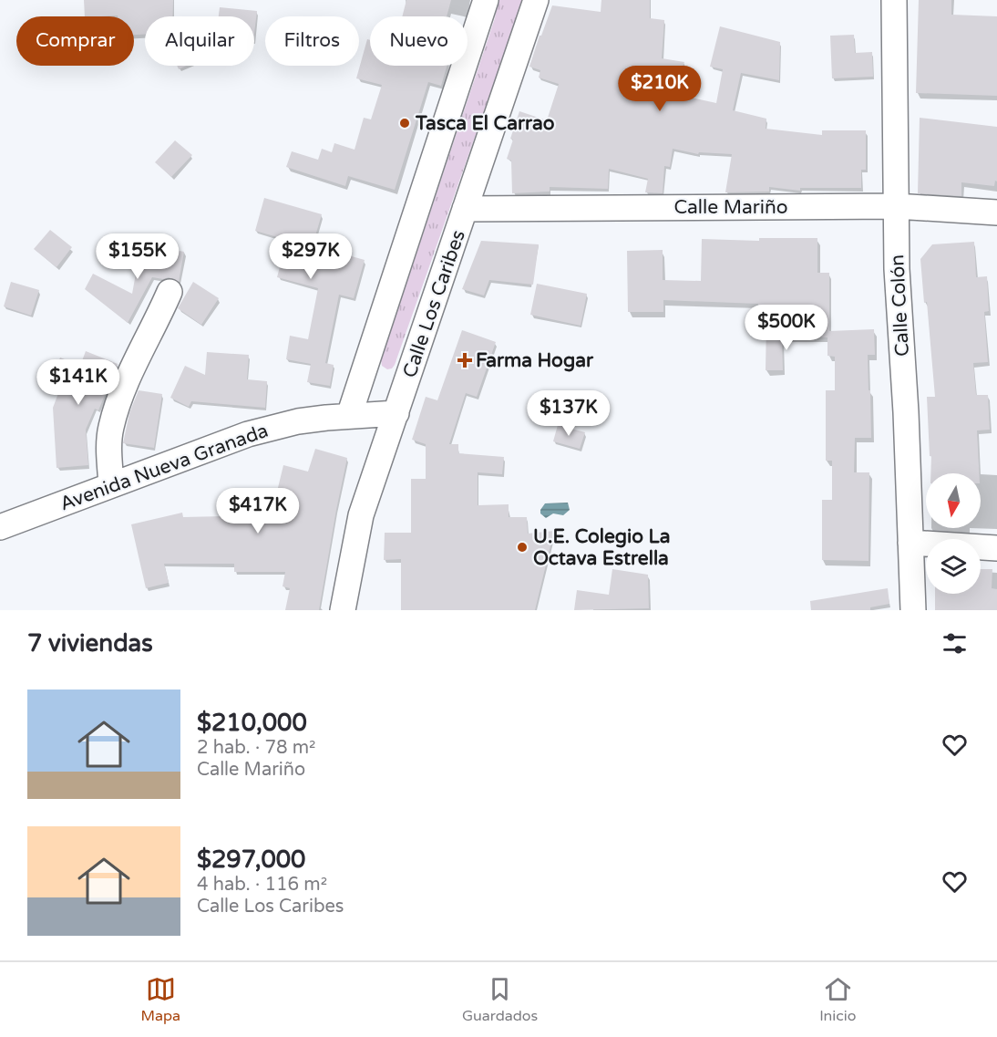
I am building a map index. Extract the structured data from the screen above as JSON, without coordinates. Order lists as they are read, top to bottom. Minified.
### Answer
{"streets":{"street":["Calle Mariño","Calle Los Caribes","Calle Colón","Avenida Nueva Granada"]},"crossings":[["Calle Mariño","Calle Los Caribes"],["Calle Mariño","Calle Colón"],["Calle Los Caribes","Avenida Nueva Granada"]],"places":{"other":["Tasca El Carrao","U.E. Colegio La Octava Estrella"],"health":["Farma Hogar"]},"north":"bottom","page":{"chip":["Comprar","Alquilar","Filtros","Nuevo"],"price":["$210K","$155K","$297K","$500K","$141K","$137K","$417K"],"heading":"7 viviendas","list":[{"name":"$210,000","note":"2 hab. · 78 m² · Calle Mariño"},{"name":"$297,000","note":"4 hab. · 116 m² · Calle Los Caribes"}],"tabs":["Mapa","Guardados","Inicio"]}}
